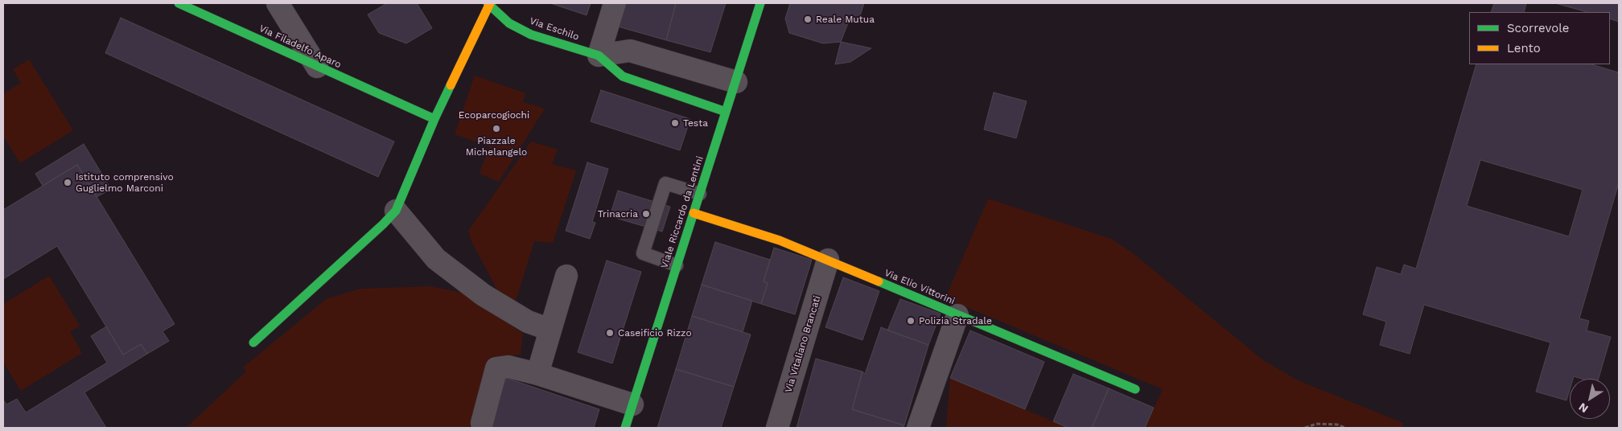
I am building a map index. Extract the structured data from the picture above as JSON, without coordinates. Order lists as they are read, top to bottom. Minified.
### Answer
{"streets":{"street":["Via Eschilo","Via Filadelfo Aparo","Viale Riccardo da Lentini","Via Elio Vittorini","Via Vitaliano Brancati"]},"crossings":[["Viale Riccardo da Lentini","Via Elio Vittorini"],["Via Elio Vittorini","Via Vitaliano Brancati"]],"parks":["Ecoparcogiochi"],"places":["Reale Mutua","Testa","Piazzale Michelangelo","Istituto comprensivo Guglielmo Marconi","Trinacria","Polizia Stradale","Caseificio Rizzo"],"legend":["Scorrevole","Lento"],"north":"bottom left"}
